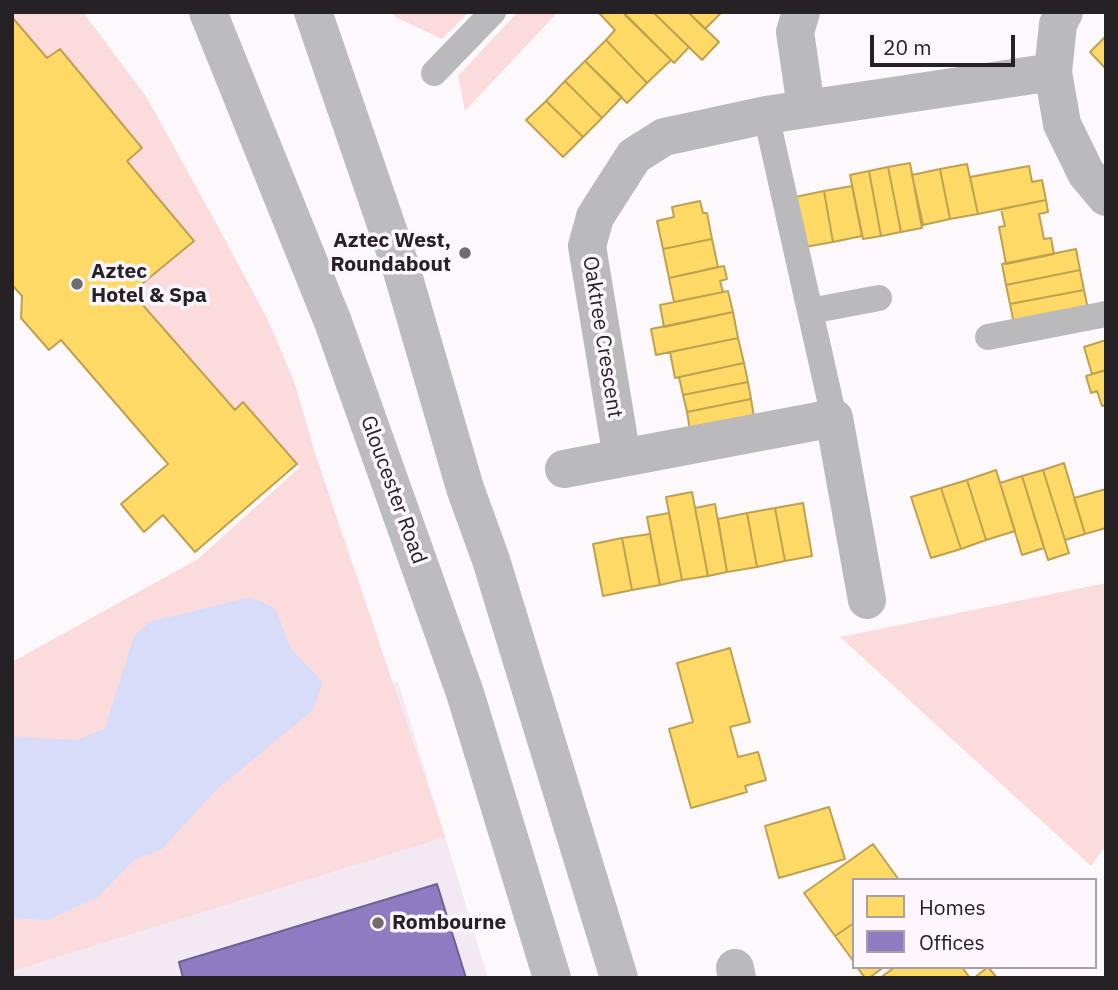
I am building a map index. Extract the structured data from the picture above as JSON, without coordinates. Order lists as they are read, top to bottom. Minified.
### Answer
{"streets":{"main road":["Gloucester Road"],"street":["Oaktree Crescent"]},"places":["Aztec West, Roundabout","Aztec Hotel & Spa","Rombourne"],"legend":["Homes","Offices"],"scale_bar":"20 m"}
